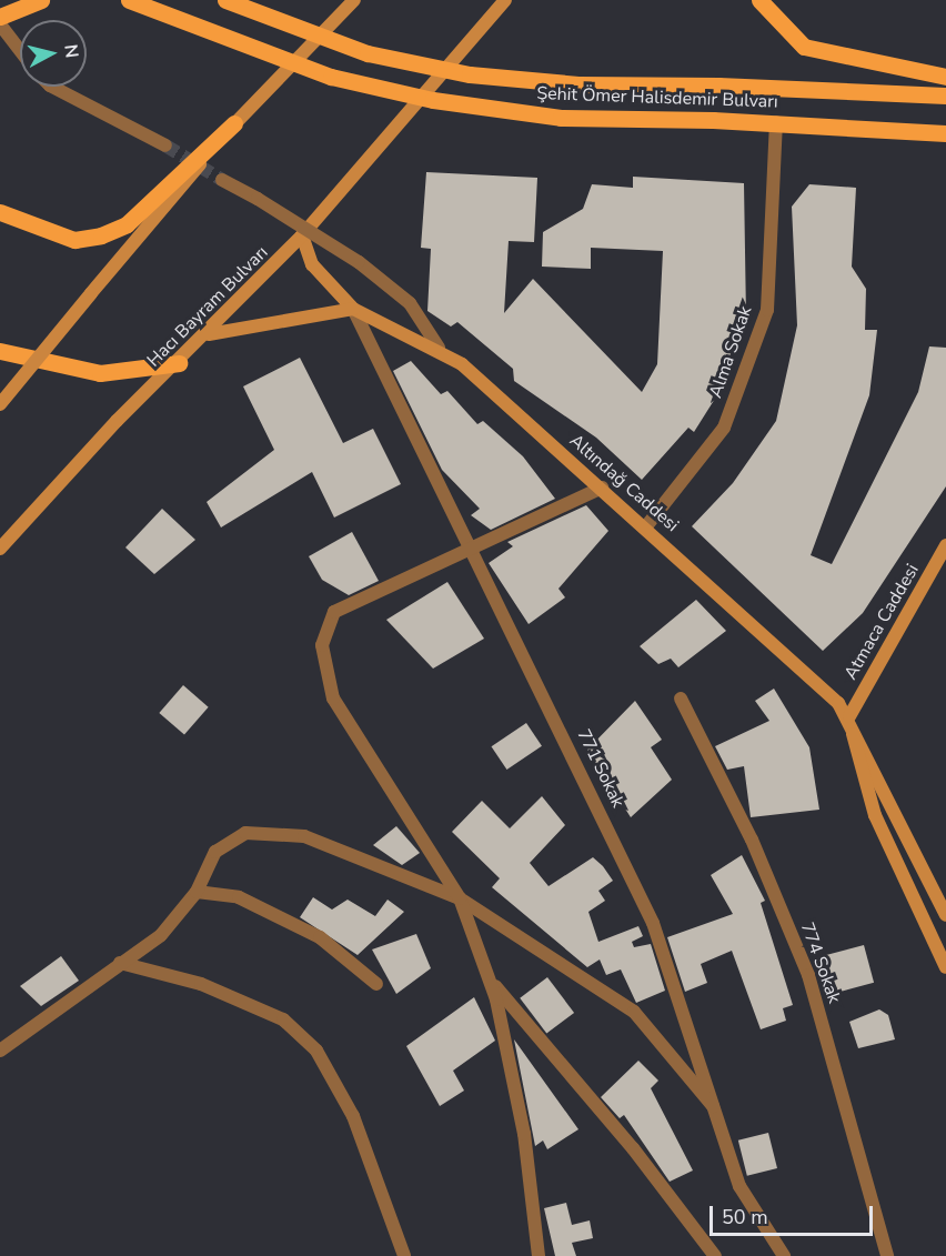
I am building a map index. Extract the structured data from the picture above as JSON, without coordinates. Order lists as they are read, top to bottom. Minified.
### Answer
{"streets":{"main road":["Şehit Ömer Halisdemir Bulvarı","Hacı Bayram Bulvarı","Altındağ Caddesi","Atmaca Caddesi"],"street":["Alma Sokak","771 Sokak","774 Sokak"]},"crossings":[["Şehit Ömer Halisdemir Bulvarı","Alma Sokak"],["Hacı Bayram Bulvarı","Altındağ Caddesi"],["Alma Sokak","Altındağ Caddesi"],["Altındağ Caddesi","Atmaca Caddesi"],["Altındağ Caddesi","771 Sokak"]],"scale_bar":"50 m","north":"right"}
